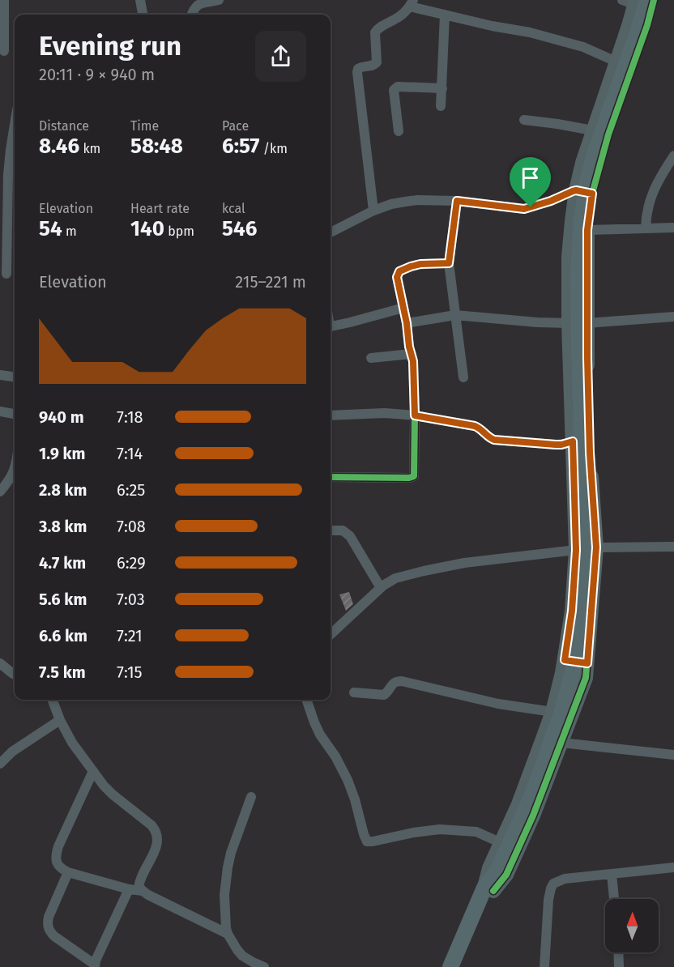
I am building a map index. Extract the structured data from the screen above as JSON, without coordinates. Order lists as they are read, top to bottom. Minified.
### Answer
{"north":"top","page":{"heading":["Evening run","20:11 · 9 × 940 m"],"stats":[["Distance","8.46 km"],["Time","58:48"],["Pace","6:57 /km"],["Elevation","54 m"],["Heart rate","140 bpm"],["kcal","546"]],"chart":["Elevation","215–221 m"],"list":[{"name":"940 m","note":"7:18"},{"name":"1.9 km","note":"7:14"},{"name":"2.8 km","note":"6:25"},{"name":"3.8 km","note":"7:08"},{"name":"4.7 km","note":"6:29"},{"name":"5.6 km","note":"7:03"},{"name":"6.6 km","note":"7:21"},{"name":"7.5 km","note":"7:15"}]}}
